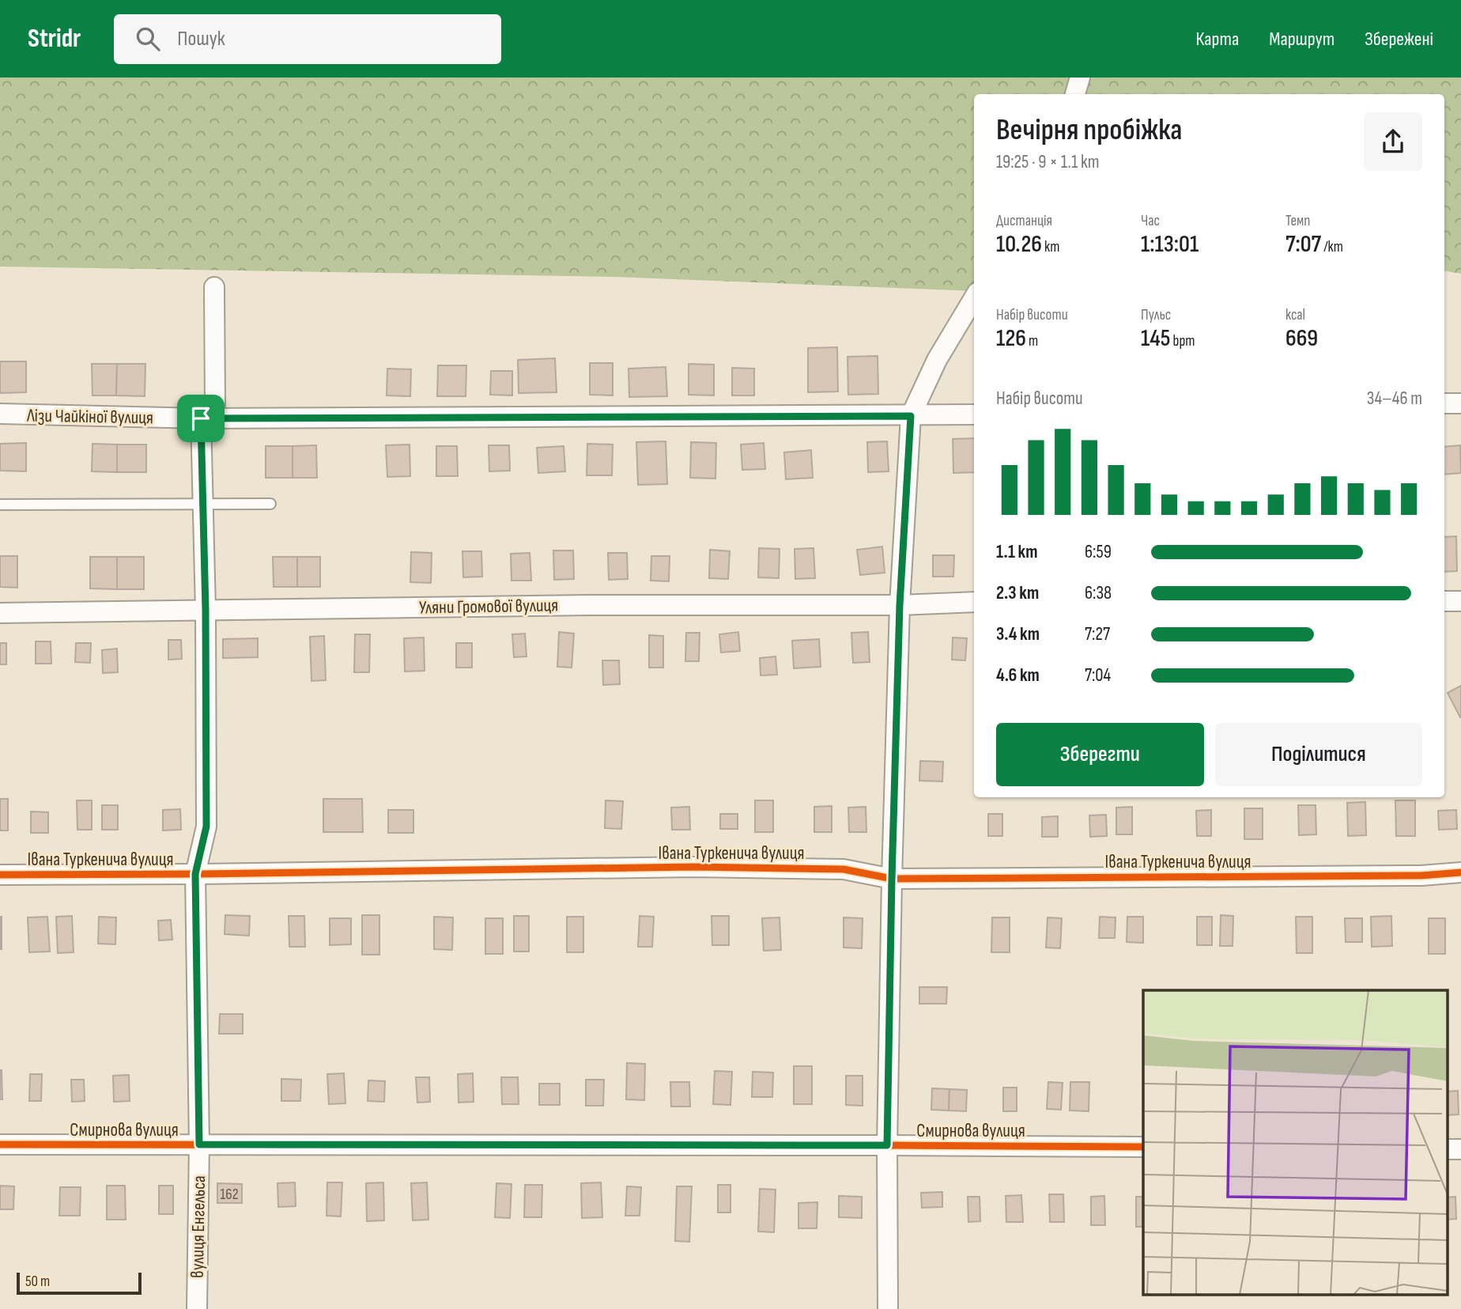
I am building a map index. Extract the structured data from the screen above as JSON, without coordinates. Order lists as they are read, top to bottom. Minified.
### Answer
{"streets":{"street":["Лізи Чайкіної вулиця","Уляни Громової вулиця","Івана Туркенича вулиця","Смирнова вулиця","вулиця Енгельса"]},"crossings":[["Лізи Чайкіної вулиця","вулиця Енгельса"],["Уляни Громової вулиця","вулиця Енгельса"],["Івана Туркенича вулиця","вулиця Енгельса"],["Смирнова вулиця","вулиця Енгельса"]],"house_numbers":["162"],"scale_bar":"50 m","page":{"header":"Stridr","search":"Пошук","nav":["Карта","Маршрут","Збережені"],"heading":["Вечірня пробіжка","19:25 · 9 × 1.1 km"],"stats":[["Дистанція","10.26 km"],["Час","1:13:01"],["Темп","7:07 /km"],["Набір висоти","126 m"],["Пульс","145 bpm"],["kcal","669"]],"chart":["Набір висоти","34–46 m"],"list":[{"name":"1.1 km","note":"6:59"},{"name":"2.3 km","note":"6:38"},{"name":"3.4 km","note":"7:27"},{"name":"4.6 km","note":"7:04"}],"buttons":["Зберегти","Поділитися"],"scale":"50 m"}}
